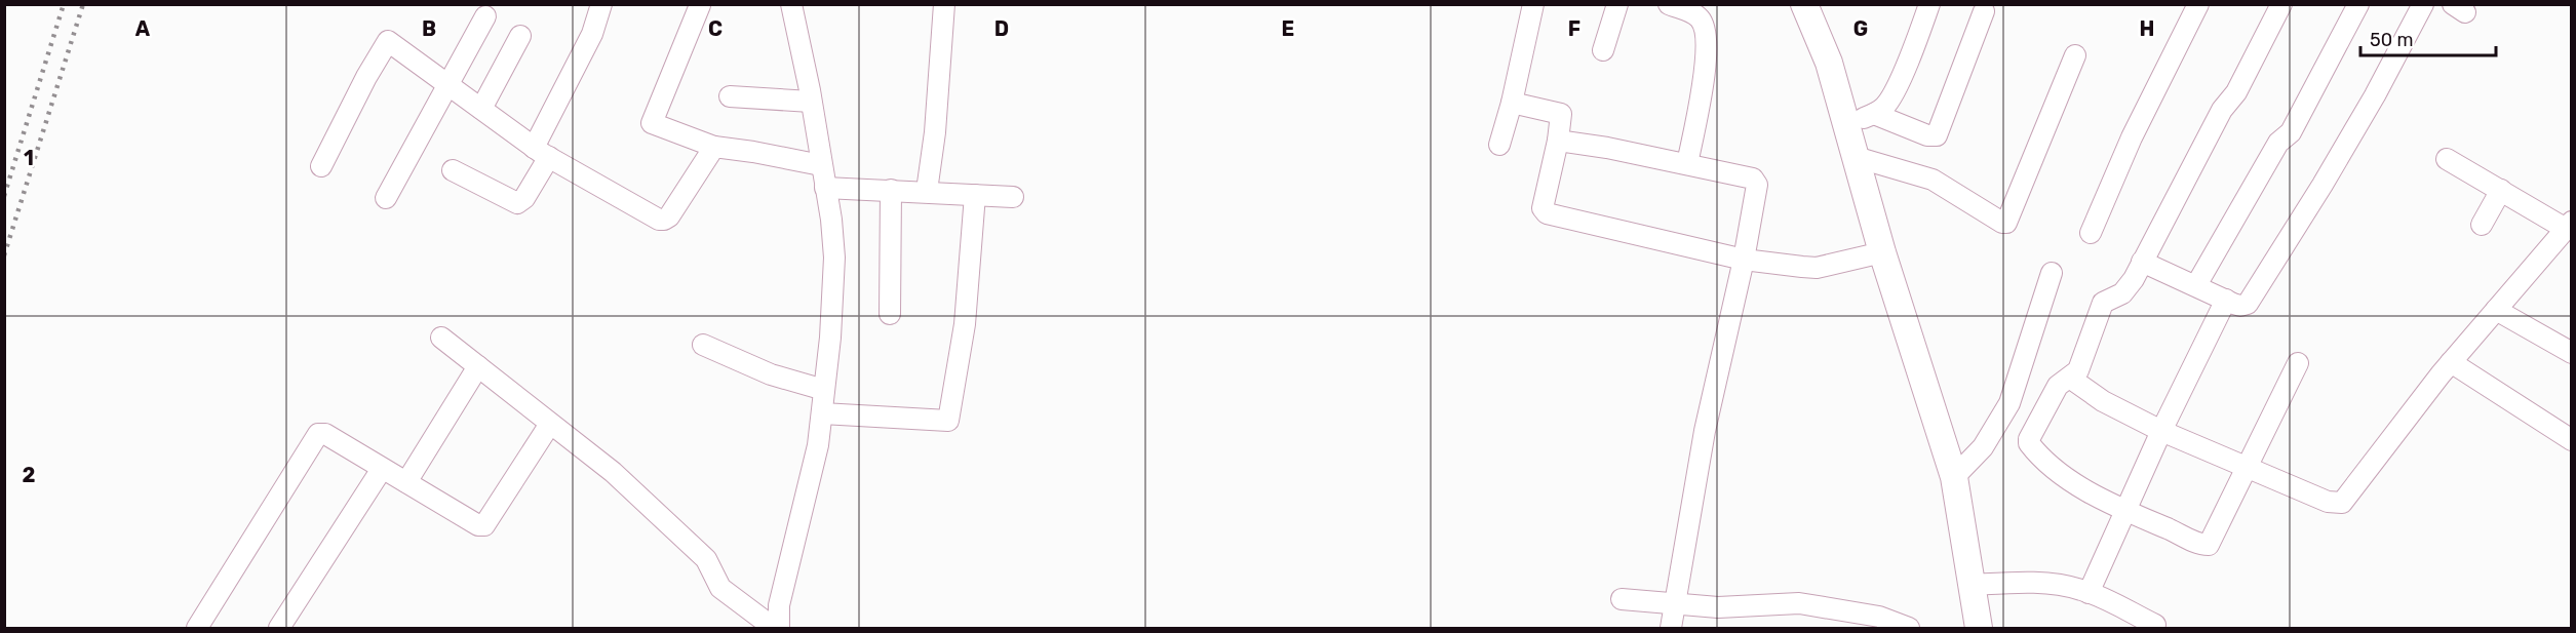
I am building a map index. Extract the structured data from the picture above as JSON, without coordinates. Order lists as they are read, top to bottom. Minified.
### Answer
{"scale_bar":"50 m","grid":{"columns":["A","B","C","D","E","F","G","H"],"rows":["1","2"]}}
